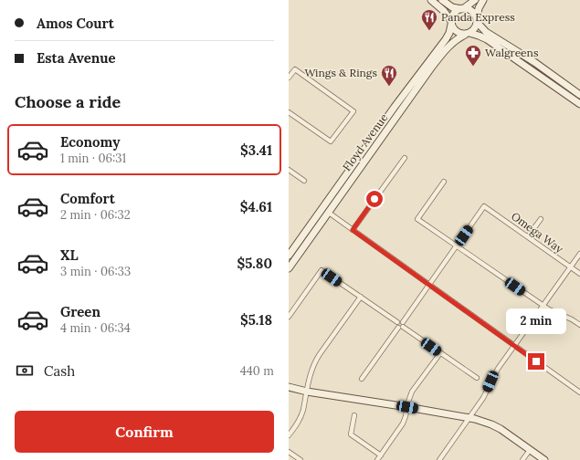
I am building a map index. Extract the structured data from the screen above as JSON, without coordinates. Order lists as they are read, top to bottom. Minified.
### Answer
{"streets":{"street":["Floyd Avenue","Omega Way"]},"places":{"restaurant":["Panda Express","Wings & Rings"],"pharmacy":["Walgreens"]},"page":{"banner":["Amos Court","Esta Avenue"],"heading":"Choose a ride","list":[{"name":"Economy","note":"1 min · 06:31","value":"$3.41"},{"name":"Comfort","note":"2 min · 06:32","value":"$4.61"},{"name":"XL","note":"3 min · 06:33","value":"$5.80"},{"name":"Green","note":"4 min · 06:34","value":"$5.18"}],"bubble":"2 min","pay":["Cash","440 m"],"buttons":"Confirm"}}
